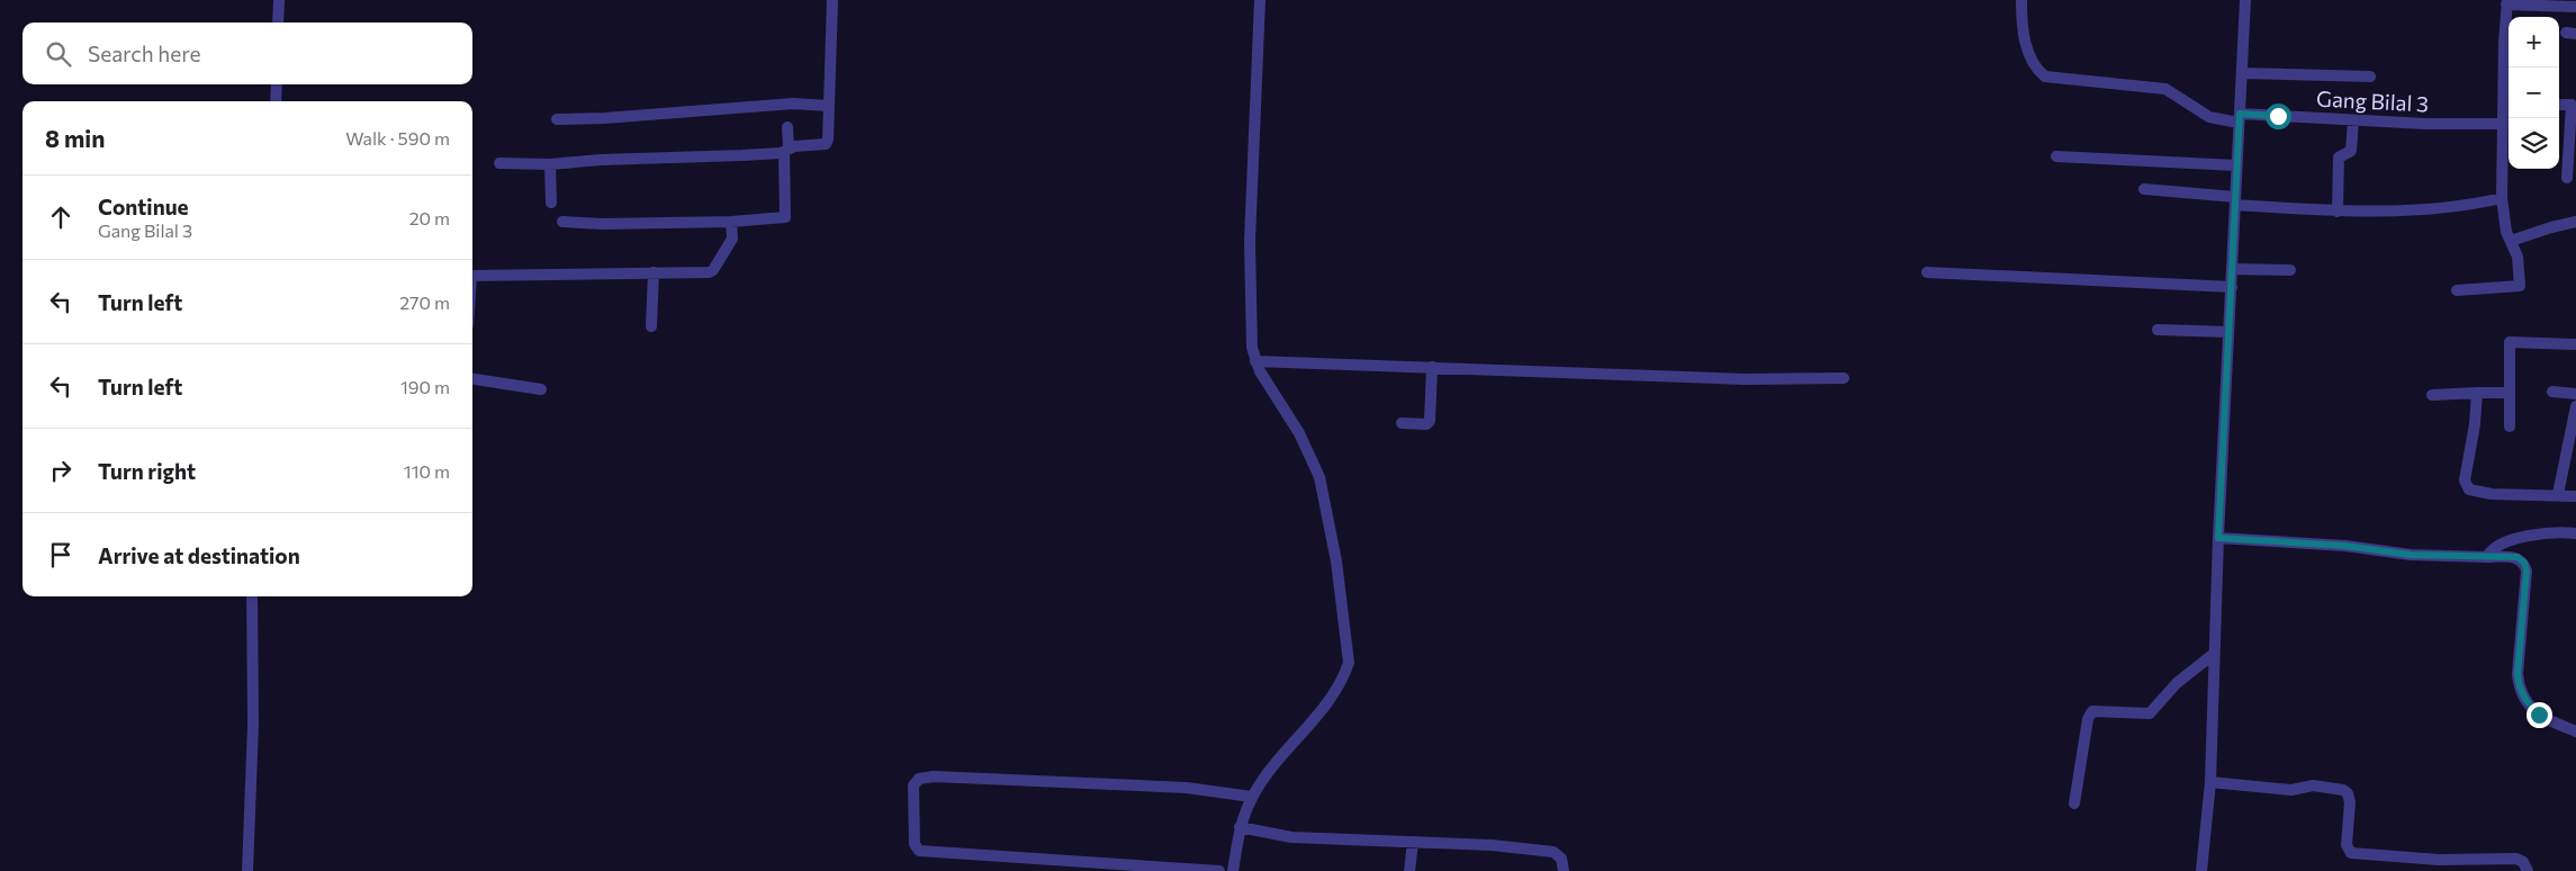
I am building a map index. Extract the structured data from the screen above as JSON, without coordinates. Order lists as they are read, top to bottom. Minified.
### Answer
{"streets":{"street":["Gang Bilal 3"]},"page":{"map_buttons":["+","−"],"search":"Search here","heading":["8 min","Walk · 590 m"],"list":[["Continue","Gang Bilal 3","20 m"],["Turn left","270 m"],["Turn left","190 m"],["Turn right","110 m"],"Arrive at destination"]}}
